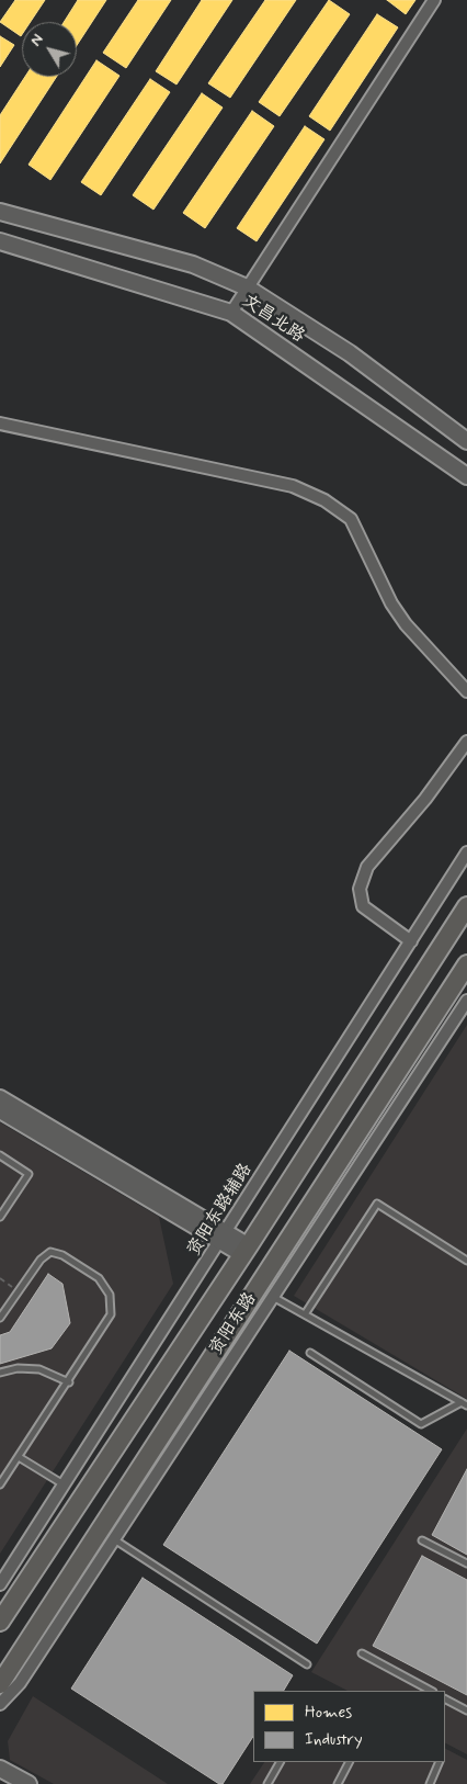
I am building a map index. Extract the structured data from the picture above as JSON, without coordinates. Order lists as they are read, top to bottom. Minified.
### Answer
{"streets":{"main road":["文昌北路","资阳东路"],"street":["资阳东路辅路"]},"legend":["Homes","Industry"],"north":"top left"}
